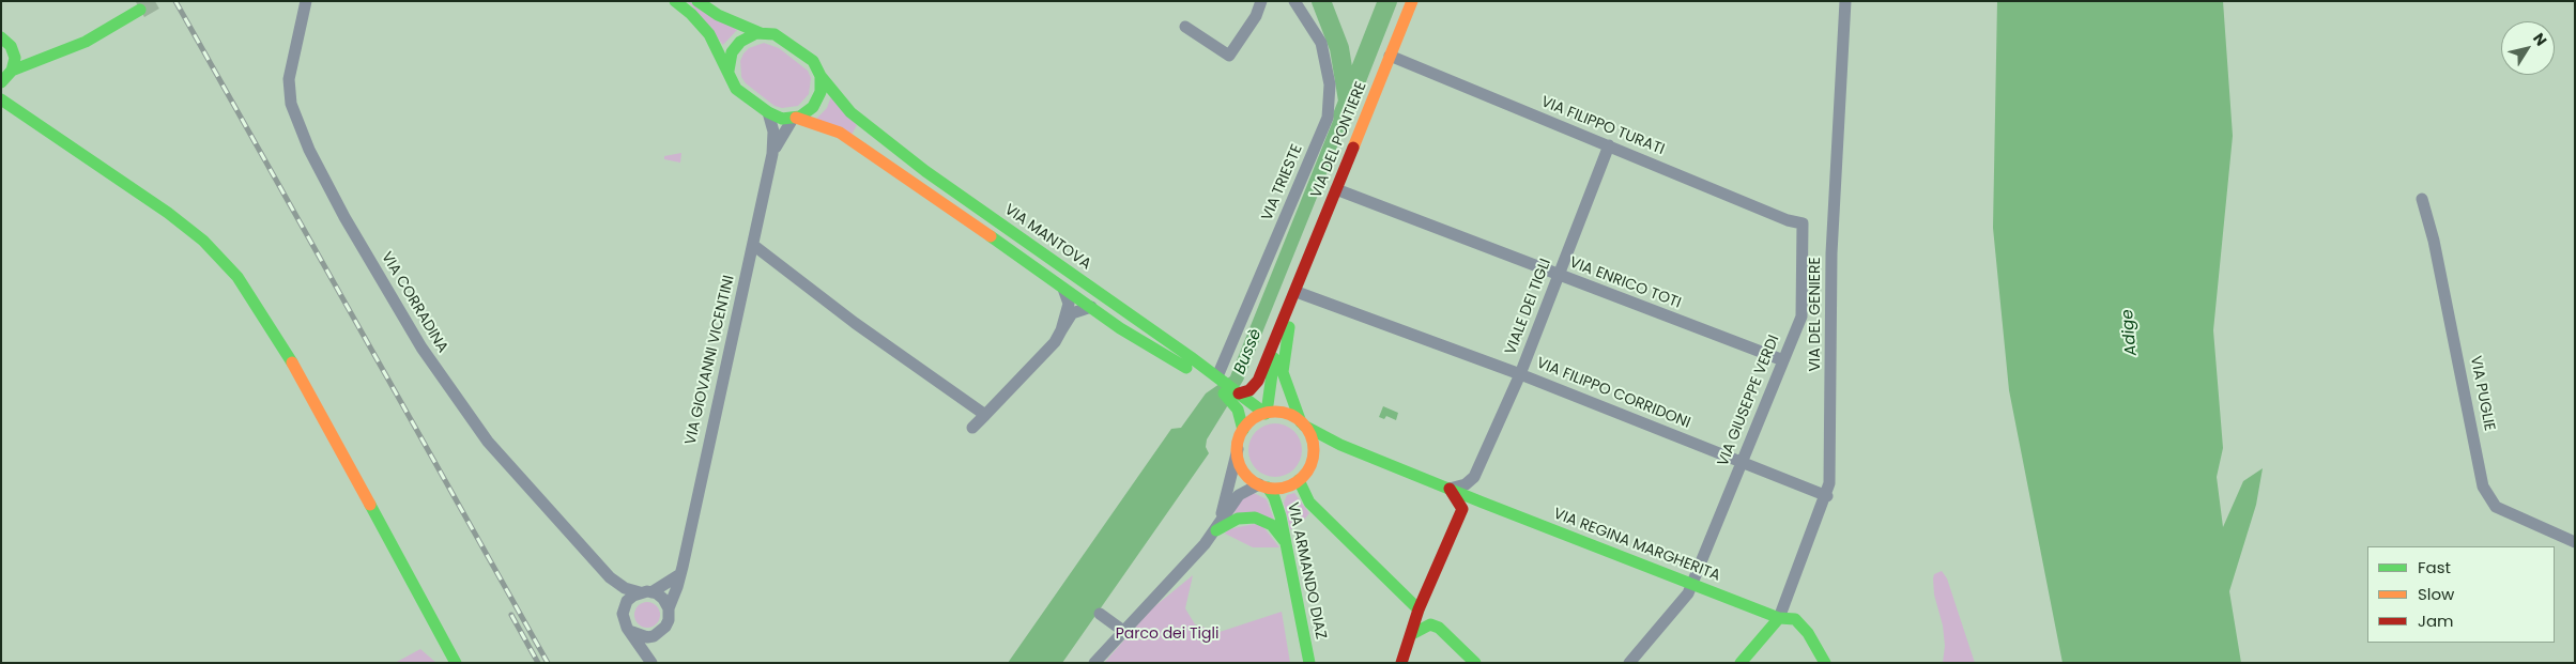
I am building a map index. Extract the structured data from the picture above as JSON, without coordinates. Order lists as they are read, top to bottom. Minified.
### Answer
{"streets":{"main road":["VIA DEL PONTIERE","VIA MANTOVA","VIA REGINA MARGHERITA","VIA ARMANDO DIAZ"],"street":["VIA FILIPPO TURATI","VIA TRIESTE","VIA ENRICO TOTI","VIA CORRADINA","VIALE DEI TIGLI","VIA DEL GENIERE","VIA GIOVANNI VICENTINI","VIA FILIPPO CORRIDONI","VIA PUGLIE","VIA GIUSEPPE VERDI"]},"crossings":[["VIA FILIPPO TURATI","VIA DEL PONTIERE"],["VIA FILIPPO TURATI","VIALE DEI TIGLI"],["VIA FILIPPO TURATI","VIA GIUSEPPE VERDI"],["VIA DEL PONTIERE","VIA MANTOVA"],["VIA DEL PONTIERE","VIA ENRICO TOTI"],["VIA DEL PONTIERE","VIA FILIPPO CORRIDONI"],["VIA DEL PONTIERE","VIA REGINA MARGHERITA"],["VIA DEL PONTIERE","VIA ARMANDO DIAZ"],["VIA TRIESTE","VIA MANTOVA"],["VIA MANTOVA","VIA GIOVANNI VICENTINI"],["VIA MANTOVA","VIA REGINA MARGHERITA"],["VIA MANTOVA","VIA ARMANDO DIAZ"],["VIA ENRICO TOTI","VIALE DEI TIGLI"],["VIA ENRICO TOTI","VIA GIUSEPPE VERDI"],["VIA CORRADINA","VIA GIOVANNI VICENTINI"],["VIALE DEI TIGLI","VIA FILIPPO CORRIDONI"],["VIA DEL GENIERE","VIA FILIPPO CORRIDONI"],["VIA DEL GENIERE","VIA REGINA MARGHERITA"],["VIA FILIPPO CORRIDONI","VIA GIUSEPPE VERDI"],["VIA GIUSEPPE VERDI","VIA REGINA MARGHERITA"],["VIA REGINA MARGHERITA","VIA ARMANDO DIAZ"]],"water":["Adige","Bussè"],"parks":["Parco dei Tigli"],"legend":["Fast","Slow","Jam"],"north":"top right"}
